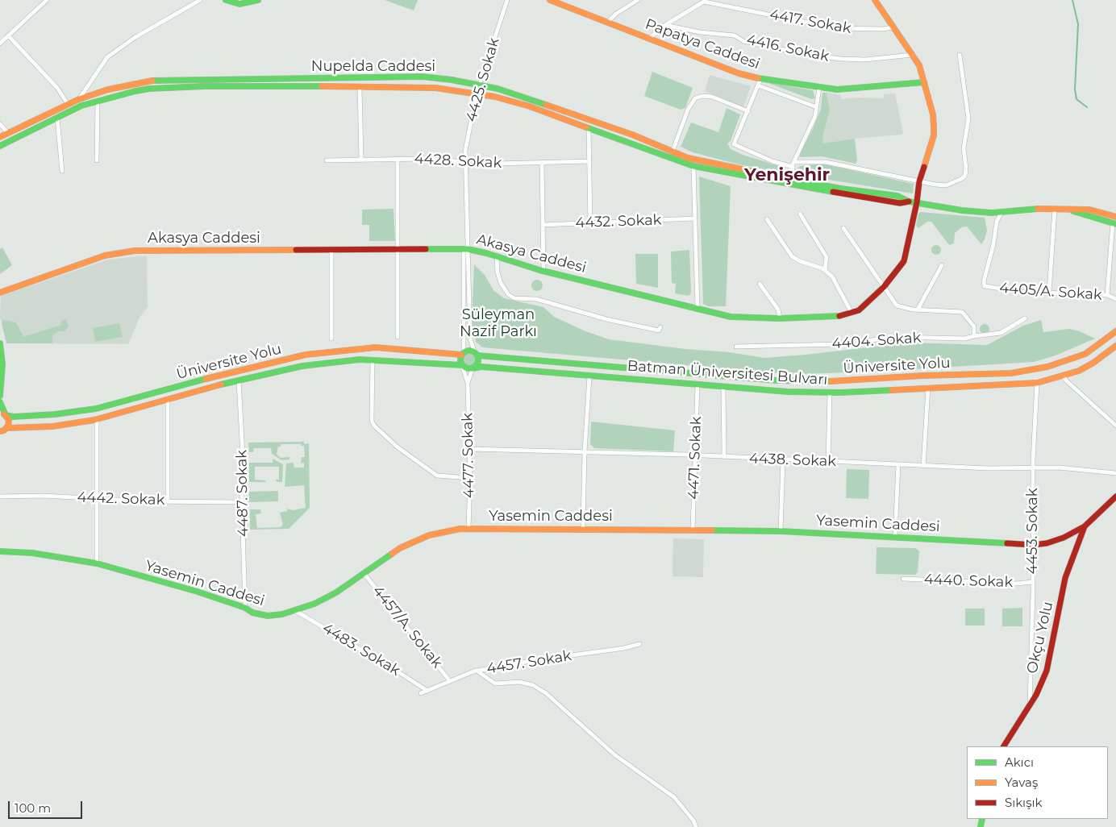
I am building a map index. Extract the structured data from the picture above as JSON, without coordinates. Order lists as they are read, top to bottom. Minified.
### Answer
{"streets":{"street":["4417. Sokak","Papatya Caddesi","4416. Sokak","Nupelda Caddesi","4425. Sokak","4428. Sokak","4432. Sokak","Akasya Caddesi","4405/A. Sokak","4404. Sokak","Üniversite Yolu","Batman Üniversitesi Bulvarı","4477. Sokak","4471. Sokak","4438. Sokak","4487. Sokak","4442. Sokak","Yasemin Caddesi","4453. Sokak","4440. Sokak","4457/A. Sokak","Okçu Yolu","4483. Sokak","4457. Sokak"]},"crossings":[["4417. Sokak","Akasya Caddesi"],["Papatya Caddesi","Akasya Caddesi"],["4416. Sokak","Akasya Caddesi"],["Nupelda Caddesi","4425. Sokak"],["Nupelda Caddesi","Akasya Caddesi"],["Nupelda Caddesi","4405/A. Sokak"],["4425. Sokak","4428. Sokak"],["4425. Sokak","Akasya Caddesi"],["4425. Sokak","Üniversite Yolu"],["4425. Sokak","Batman Üniversitesi Bulvarı"],["Akasya Caddesi","4404. Sokak"],["Üniversite Yolu","Batman Üniversitesi Bulvarı"],["Batman Üniversitesi Bulvarı","4471. Sokak"],["Batman Üniversitesi Bulvarı","4453. Sokak"],["4477. Sokak","4438. Sokak"],["4477. Sokak","Yasemin Caddesi"],["4471. Sokak","4438. Sokak"],["4471. Sokak","Yasemin Caddesi"],["4438. Sokak","4453. Sokak"],["4487. Sokak","4442. Sokak"],["4487. Sokak","Yasemin Caddesi"],["Yasemin Caddesi","4453. Sokak"],["Yasemin Caddesi","4457/A. Sokak"],["Yasemin Caddesi","Okçu Yolu"],["Yasemin Caddesi","4483. Sokak"],["4453. Sokak","4440. Sokak"],["4453. Sokak","Okçu Yolu"],["4457/A. Sokak","4457. Sokak"],["4483. Sokak","4457. Sokak"]],"districts":["Yenişehir"],"parks":["Süleyman Nazif Parkı"],"legend":["Akıcı","Yavaş","Sıkışık"],"scale_bar":"100 m"}
